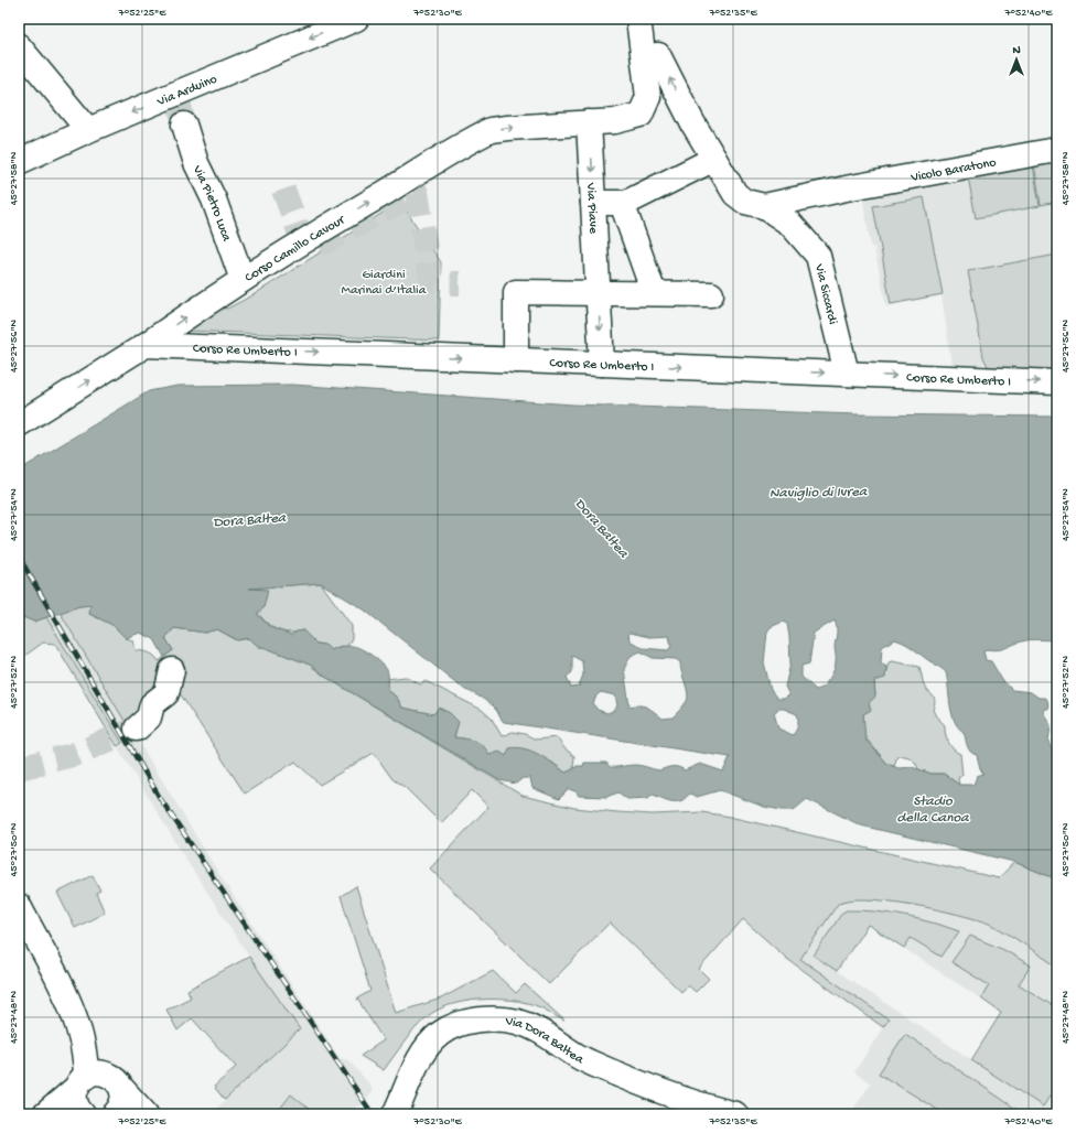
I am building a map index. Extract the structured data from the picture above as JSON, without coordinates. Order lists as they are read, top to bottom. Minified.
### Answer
{"streets":{"street":["Via Arduino","Vicolo Baratono","Via Pietro Luca","Via Piave","Corso Camillo Cavour","Via Siccardi","Corso Re Umberto I","Via Dora Baltea"]},"crossings":[["Vicolo Baratono","Via Siccardi"],["Via Pietro Luca","Corso Camillo Cavour"],["Via Piave","Corso Camillo Cavour"],["Via Piave","Corso Re Umberto I"],["Corso Camillo Cavour","Corso Re Umberto I"],["Via Siccardi","Corso Re Umberto I"]],"one_way":["Via Arduino","Via Piave","Corso Camillo Cavour","Corso Re Umberto I"],"water":["Naviglio di Ivrea","Dora Baltea","Stadio della Canoa"],"parks":["Giardini Marinai d’Italia"],"north":"top","coordinates":["7°52'25\"E","7°52'30\"E","7°52'35\"E","7°52'40\"E","45°27'58\"N","45°27'56\"N","45°27'54\"N","45°27'52\"N","45°27'50\"N","45°27'48\"N"]}
